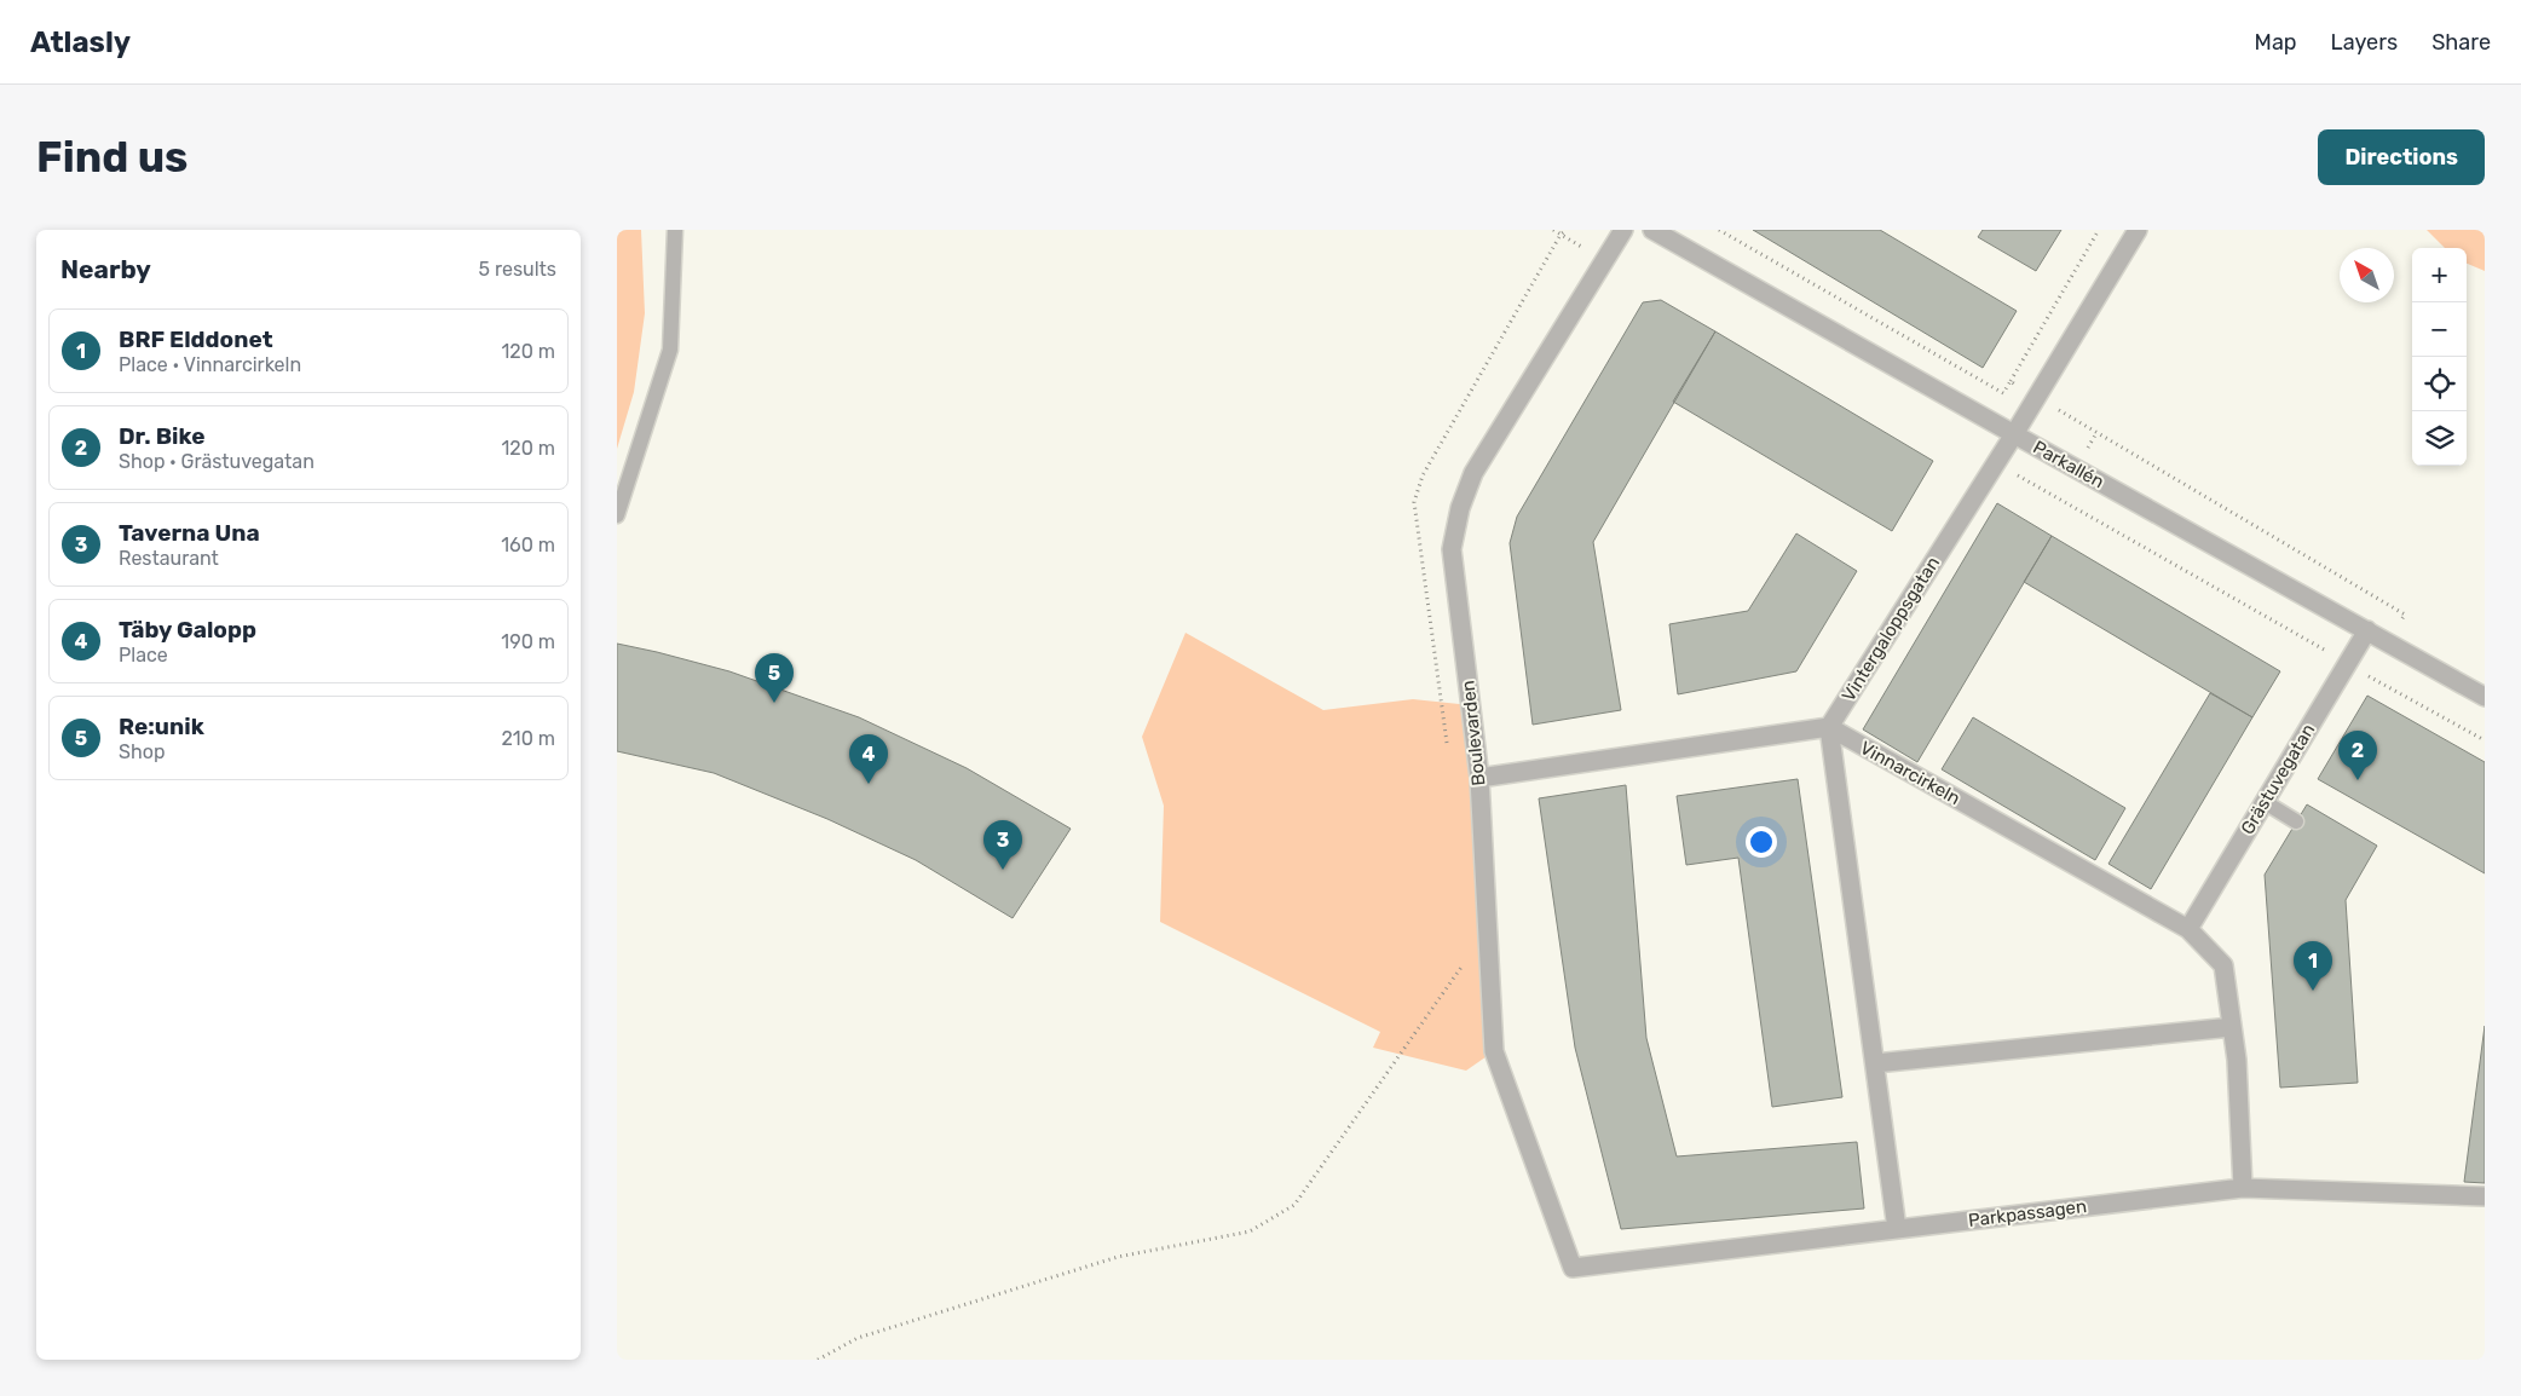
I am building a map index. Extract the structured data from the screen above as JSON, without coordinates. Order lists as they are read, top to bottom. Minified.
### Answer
{"streets":{"street":["Parkallén","Vintergaloppsgatan","Boulevarden","Vinnarcirkeln","Grästuvegatan","Parkpassagen"]},"crossings":[["Parkallén","Vintergaloppsgatan"],["Parkallén","Grästuvegatan"],["Vintergaloppsgatan","Vinnarcirkeln"],["Boulevarden","Parkpassagen"],["Vinnarcirkeln","Grästuvegatan"],["Vinnarcirkeln","Parkpassagen"]],"north":"top left","page":{"header":"Atlasly","nav":["Map","Layers","Share"],"buttons":"Directions","title":"Find us","heading":["Nearby","5 results"],"map_buttons":["+","−"],"list":[{"mark":"1","name":"BRF Elddonet","note":"Place · Vinnarcirkeln","value":"120 m"},{"mark":"2","name":"Dr. Bike","note":"Shop · Grästuvegatan","value":"120 m"},{"mark":"3","name":"Taverna Una","note":"Restaurant","value":"160 m"},{"mark":"4","name":"Täby Galopp","note":"Place","value":"190 m"},{"mark":"5","name":"Re:unik","note":"Shop","value":"210 m"}],"pins":["5","2","4","3","1"]}}
